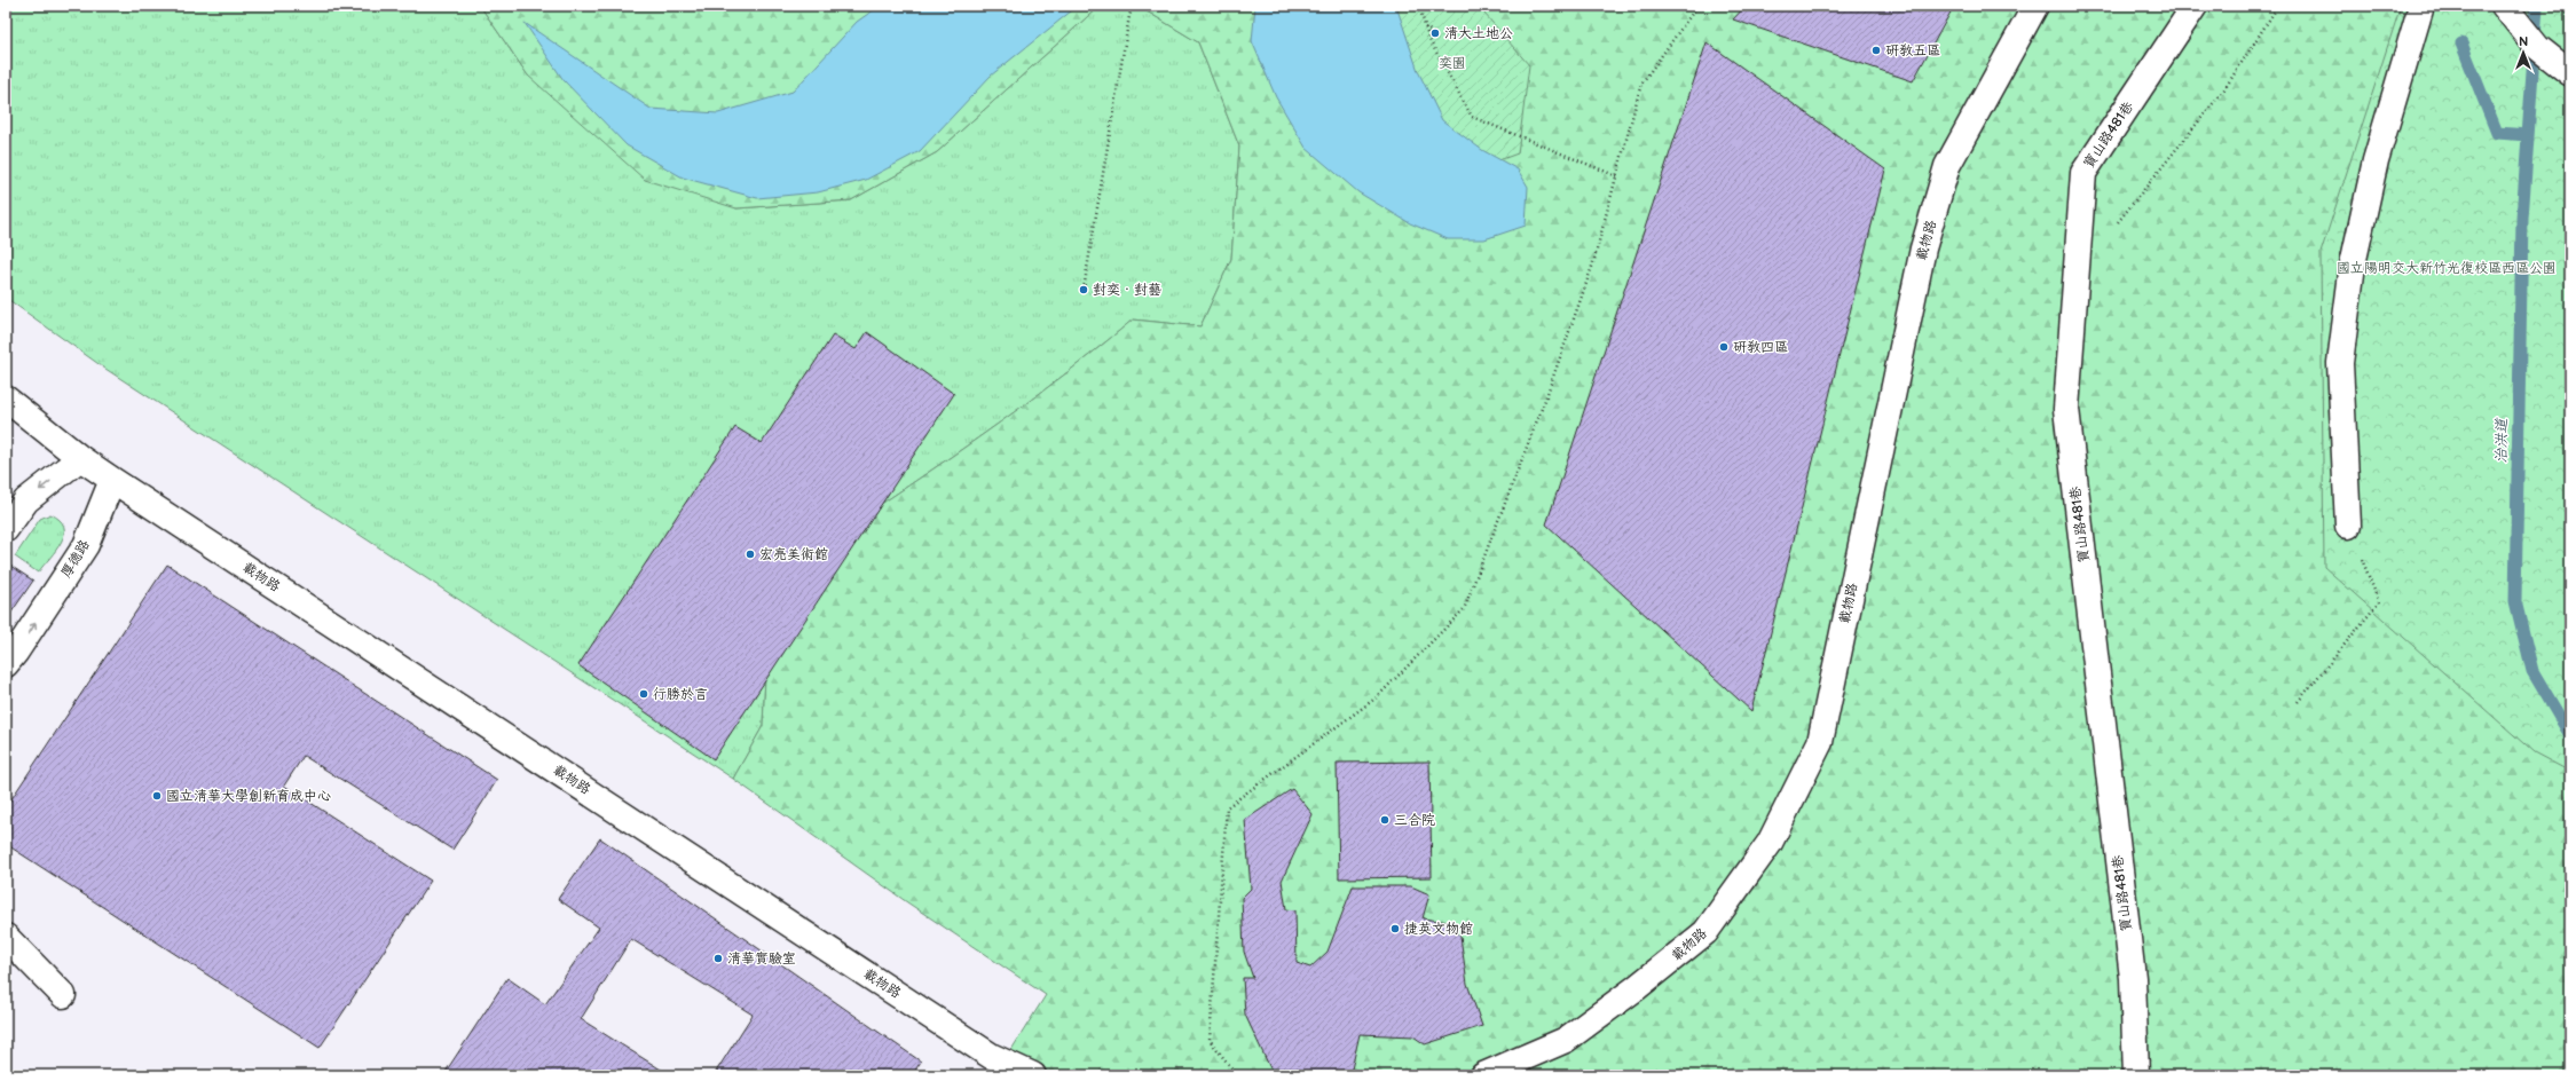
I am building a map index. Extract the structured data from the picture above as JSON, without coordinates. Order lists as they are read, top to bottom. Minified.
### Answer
{"streets":{"lane":["寶山路481巷","載物路","厚德路"]},"crossings":[["載物路","厚德路"]],"water":["治洪道"],"parks":["奕園","國立陽明交大新竹光復校區西區公園"],"places":["清大土地公","研教五區","對奕‧對藝","研教四區","宏亮美術館","行勝於言","國立清華大學創新育成中心","三合院","捷英文物館","清華實驗室"],"north":"top"}
